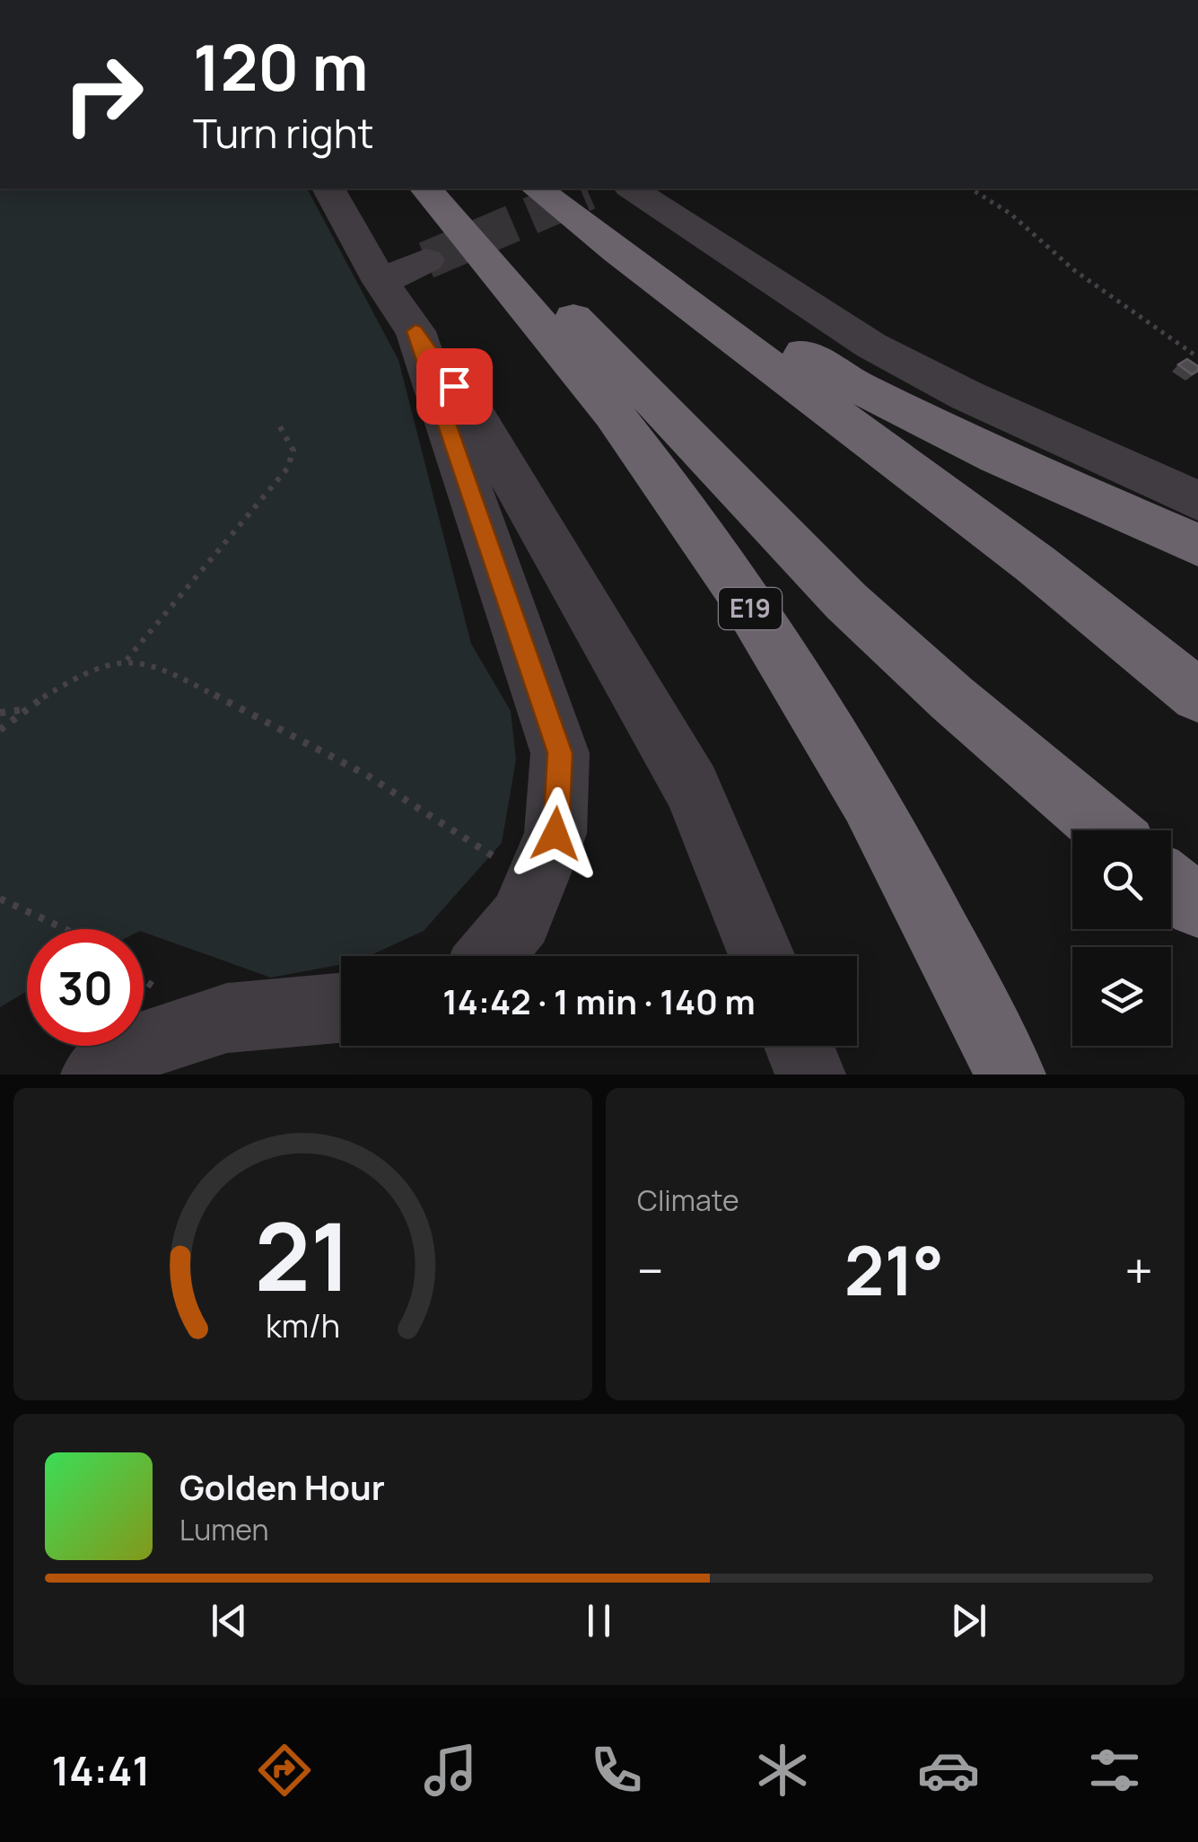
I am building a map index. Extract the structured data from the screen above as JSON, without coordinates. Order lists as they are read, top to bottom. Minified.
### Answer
{"streets":{"highway":["E19"]},"page":{"turn":["120 m","Turn right"],"limit":"30","trip":"14:42 · 1 min · 140 m","tile":"Climate","heat":["−","21°","+"],"song":["Golden Hour","Lumen"],"tabs":"14:41","gauge":["21","km/h"]}}
